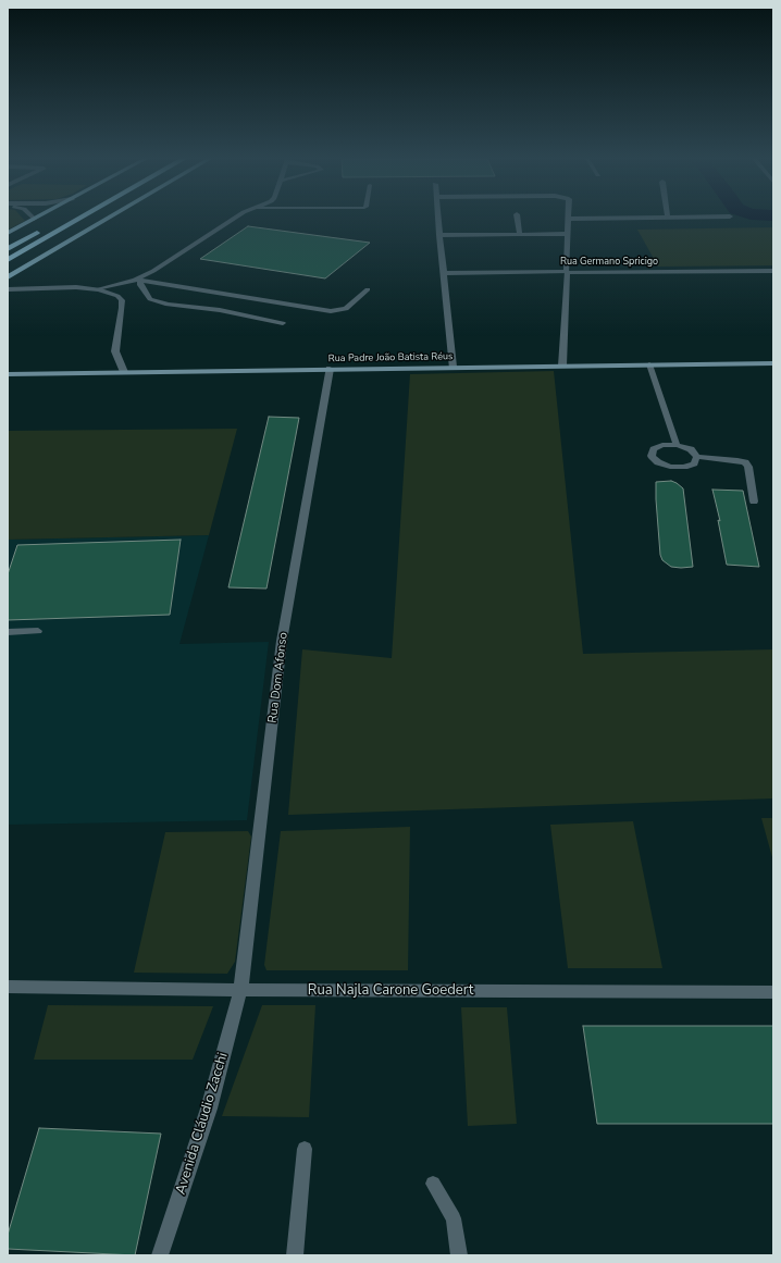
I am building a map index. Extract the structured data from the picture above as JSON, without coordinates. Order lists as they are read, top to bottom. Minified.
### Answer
{"streets":{"main road":["Rua Padre João Batista Réus"],"street":["Rua Germano Spricigo","Rua Dom Afonso","Rua Najla Carone Goedert","Avenida Cláudio Zacchi"]},"crossings":[["Rua Padre João Batista Réus","Rua Dom Afonso"],["Rua Dom Afonso","Rua Najla Carone Goedert"],["Rua Dom Afonso","Avenida Cláudio Zacchi"],["Rua Najla Carone Goedert","Avenida Cláudio Zacchi"]]}
